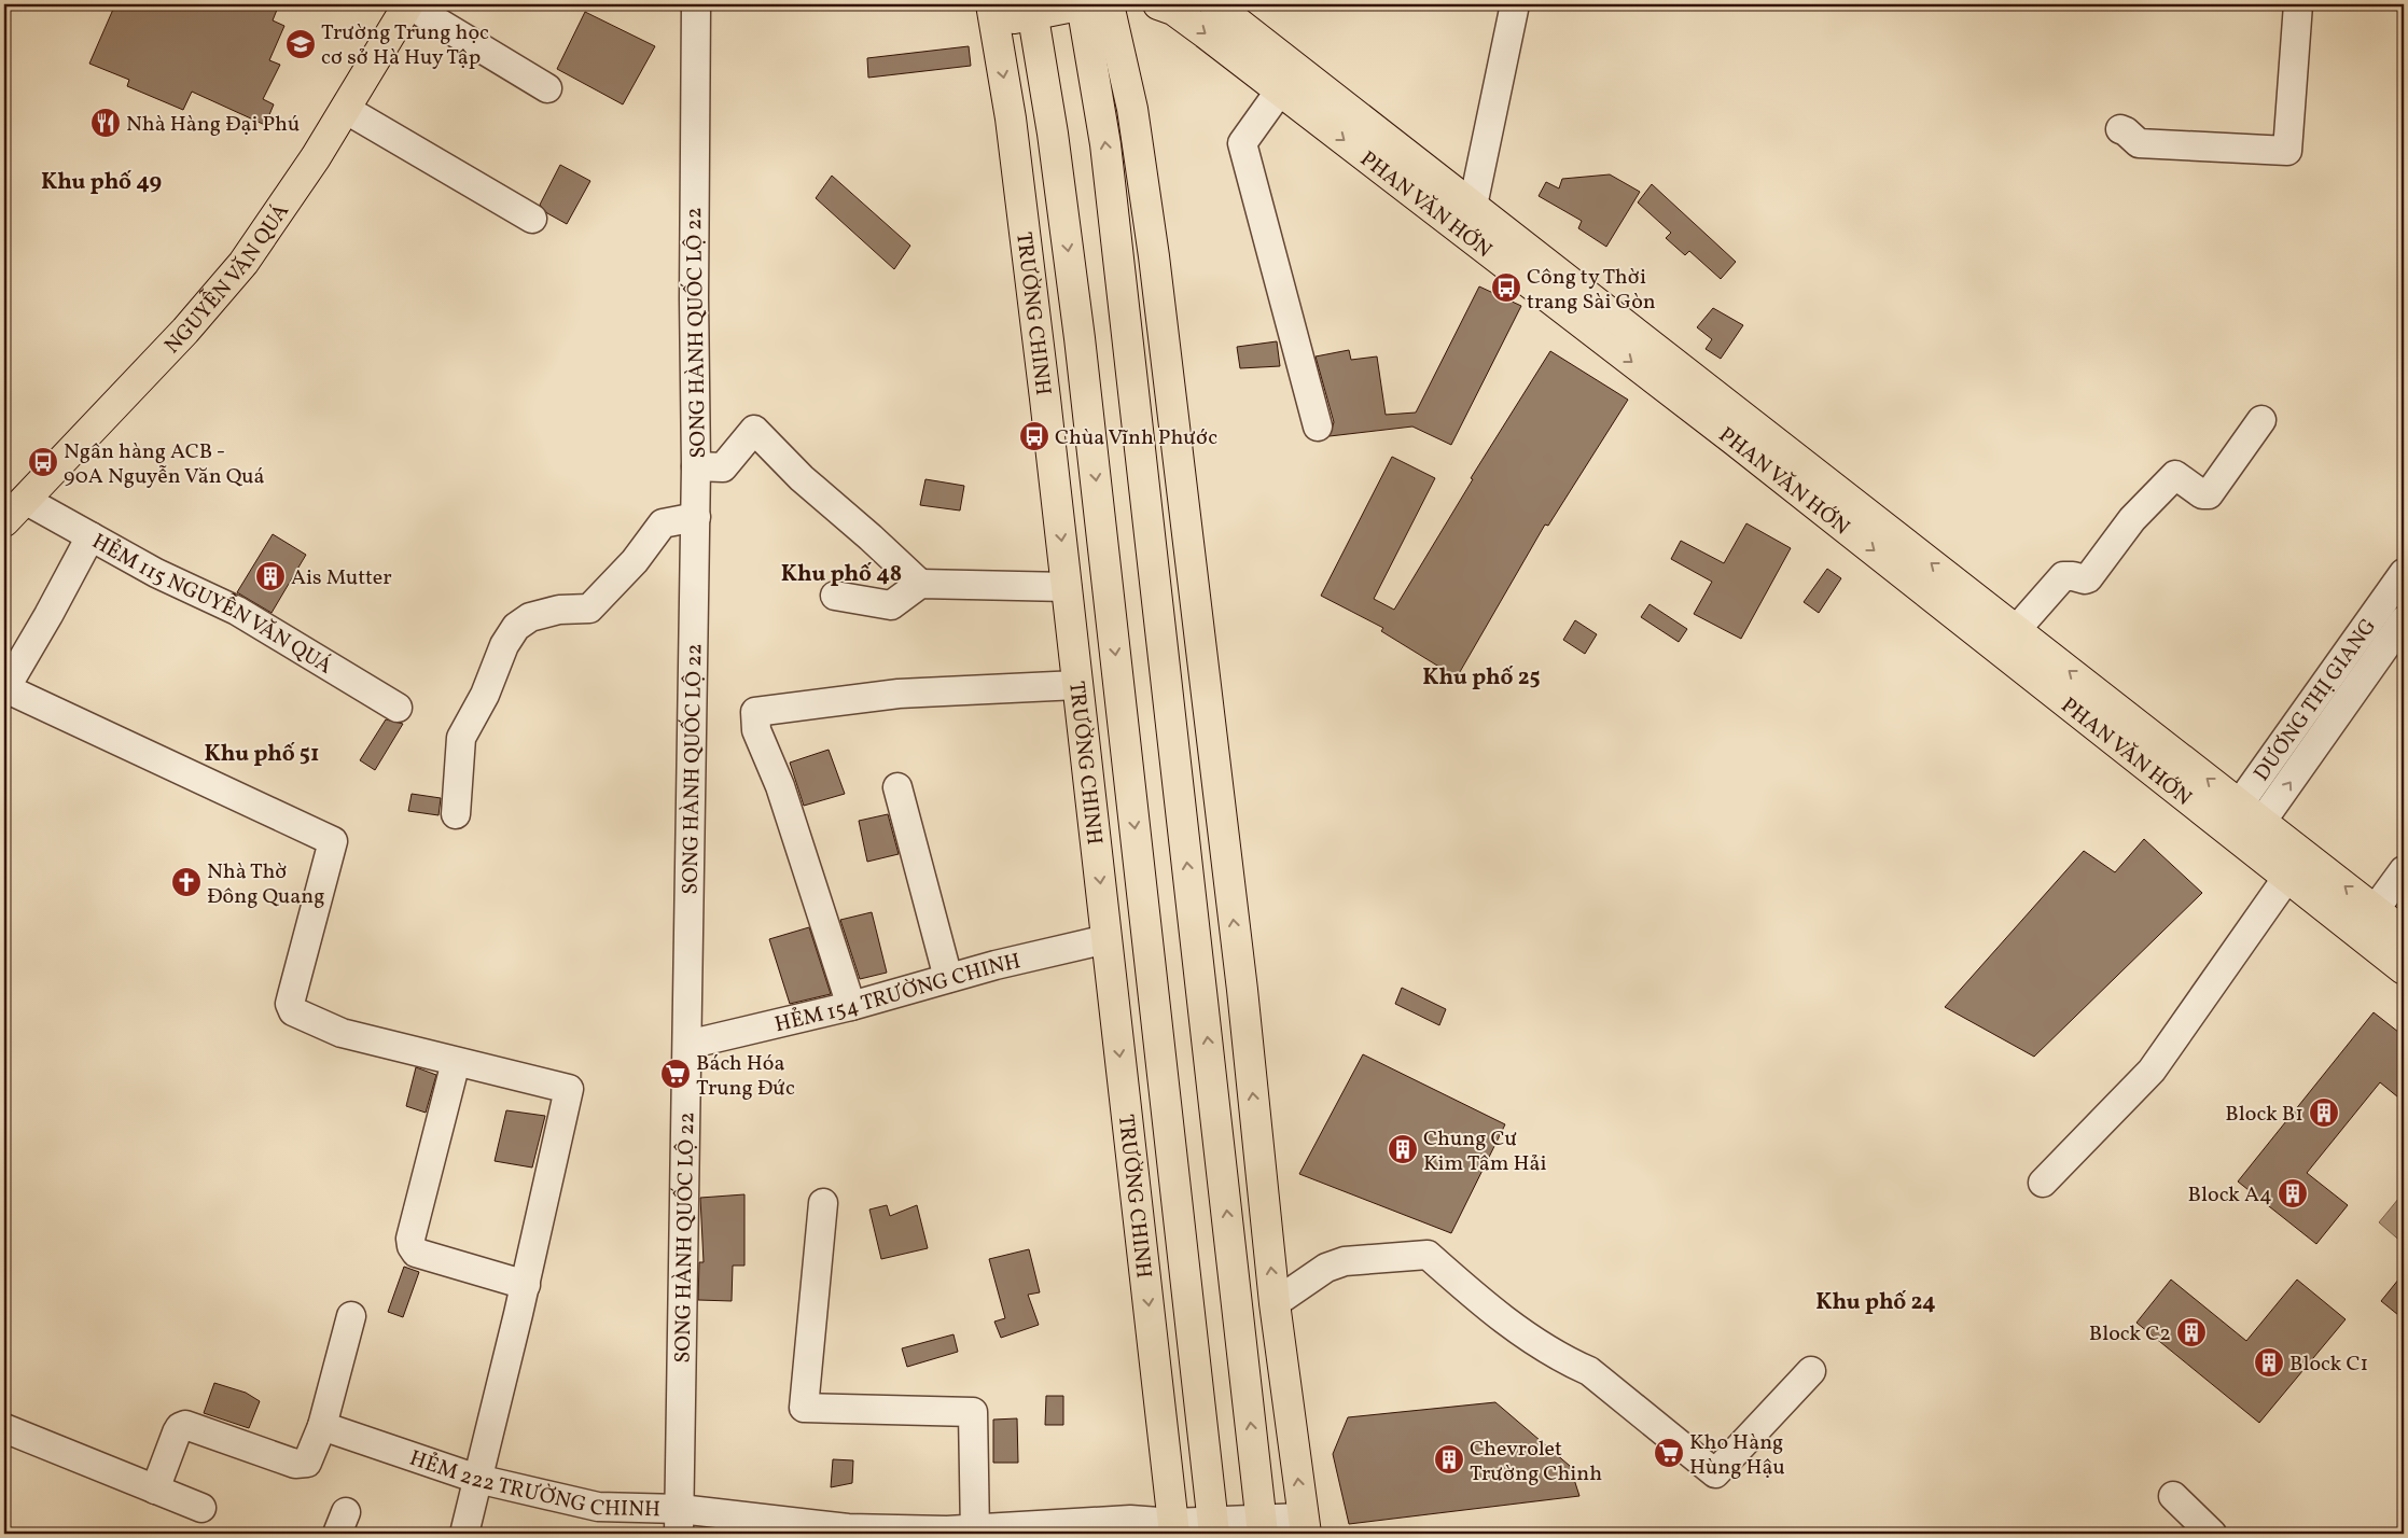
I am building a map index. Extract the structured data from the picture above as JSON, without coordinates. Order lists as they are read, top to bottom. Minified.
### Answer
{"streets":{"main road":["PHAN VĂN HỚN","NGUYỄN VĂN QUÁ","TRƯỜNG CHINH"],"street":["SONG HÀNH QUỐC LỘ 22","HẺM 115 NGUYỄN VĂN QUÁ","DƯƠNG THỊ GIANG","HẺM 154 TRƯỜNG CHINH","HẺM 222 TRƯỜNG CHINH"]},"crossings":[["PHAN VĂN HỚN","DƯƠNG THỊ GIANG"],["NGUYỄN VĂN QUÁ","HẺM 115 NGUYỄN VĂN QUÁ"],["TRƯỜNG CHINH","HẺM 154 TRƯỜNG CHINH"],["TRƯỜNG CHINH","HẺM 222 TRƯỜNG CHINH"],["SONG HÀNH QUỐC LỘ 22","HẺM 154 TRƯỜNG CHINH"],["SONG HÀNH QUỐC LỘ 22","HẺM 222 TRƯỜNG CHINH"]],"districts":["Khu phố 49","Khu phố 48","Khu phố 25","Khu phố 51","Khu phố 24"],"places":{"school or university":["Trường Trung học cơ sở Hà Huy Tập"],"restaurant":["Nhà Hàng Đại Phú"],"bus stop":["Công ty Thời trang Sài Gòn","Chùa Vĩnh Phước","Ngân hàng ACB - 90A Nguyễn Văn Quá"],"building":["Ais Mutter","Block B1","Chung Cư Kim Tâm Hải","Block A4","Block C2","Block C1","Chevrolet Trường Chinh"],"church":["Nhà Thờ Đông Quang"],"supermarket":["Bách Hóa Trung Đức","Kho Hàng Hùng Hậu"]}}
